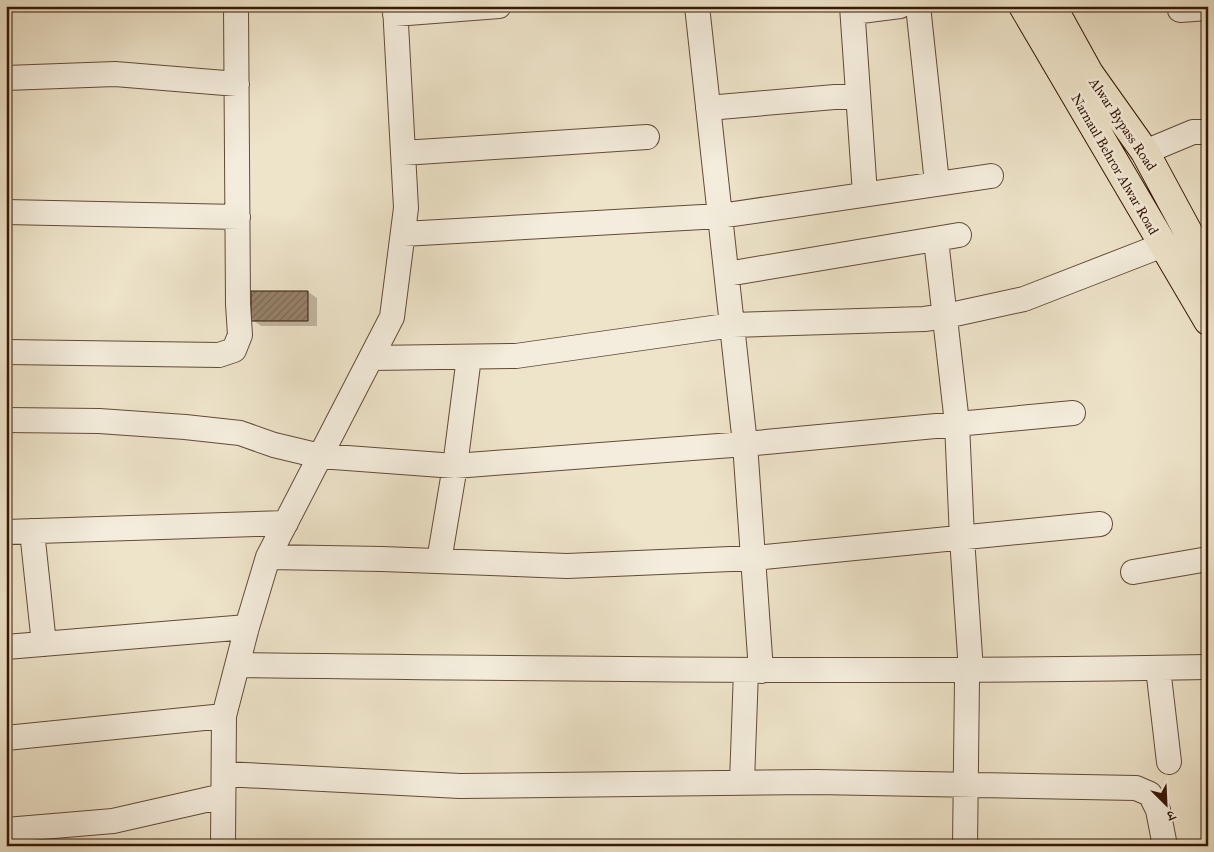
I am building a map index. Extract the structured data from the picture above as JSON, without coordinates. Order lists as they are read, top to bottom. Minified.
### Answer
{"streets":{"main road":["Alwar Bypass Road","Narnaul Behror Alwar Road"]},"north":"bottom right"}
